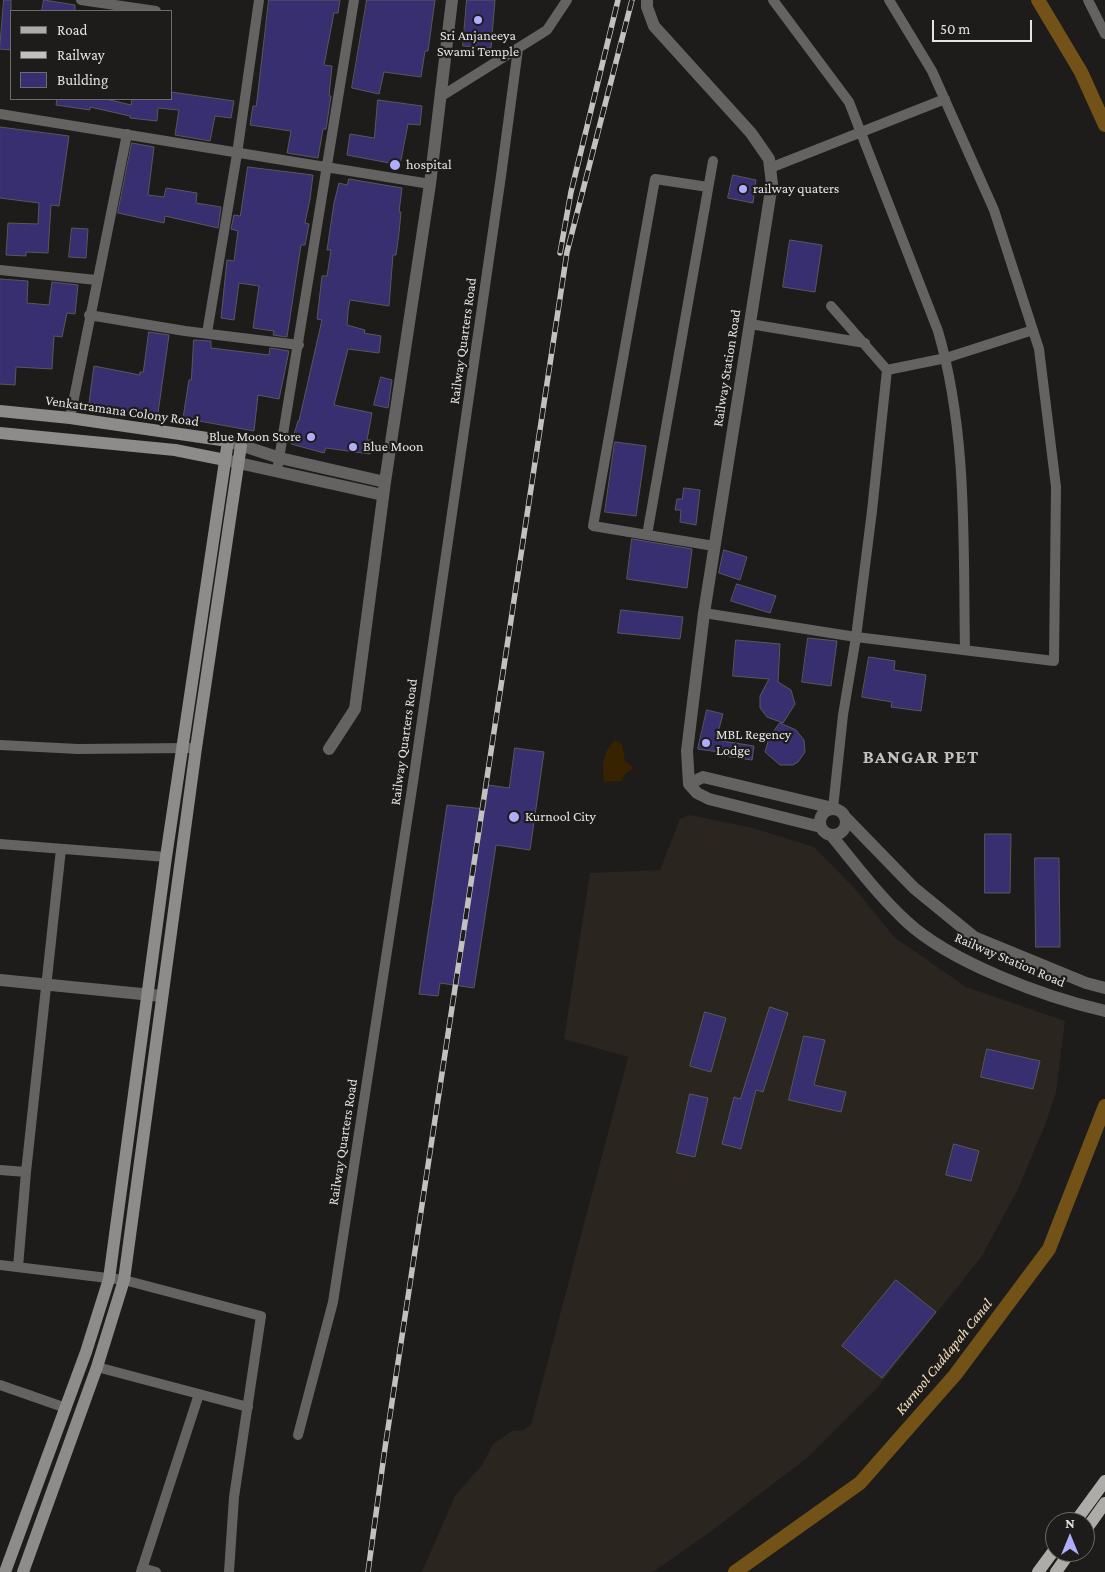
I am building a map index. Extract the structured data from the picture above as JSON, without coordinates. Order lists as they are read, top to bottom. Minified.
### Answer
{"streets":{"main road":["Venkatramana Colony Road"],"street":["Railway Quarters Road","Railway Station Road"]},"districts":["BANGAR PET"],"water":["Kurnool Cuddapah Canal"],"places":["Sri Anjaneeya Swami Temple","hospital","railway quaters","Blue Moon Store","Blue Moon","MBL Regency Lodge","Kurnool City"],"legend":["Road","Railway","Building"],"scale_bar":"50 m","north":"top"}
